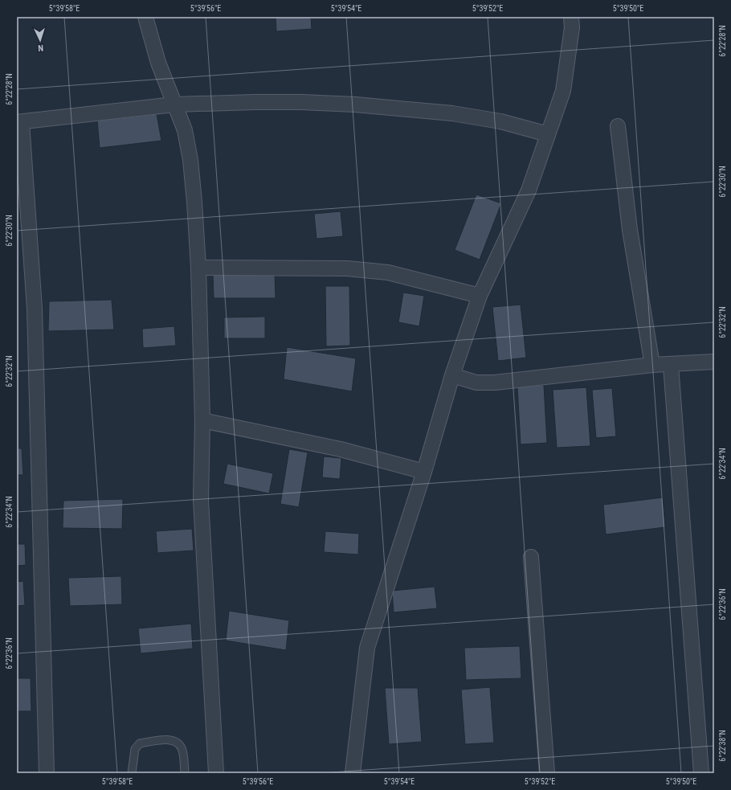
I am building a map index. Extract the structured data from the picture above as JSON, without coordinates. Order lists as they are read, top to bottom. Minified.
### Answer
{"north":"bottom","coordinates":["5°39'58\"E","5°39'56\"E","5°39'54\"E","5°39'52\"E","5°39'50\"E","6°22'28\"N","6°22'30\"N","6°22'32\"N","6°22'34\"N","6°22'36\"N","6°22'38\"N"]}
